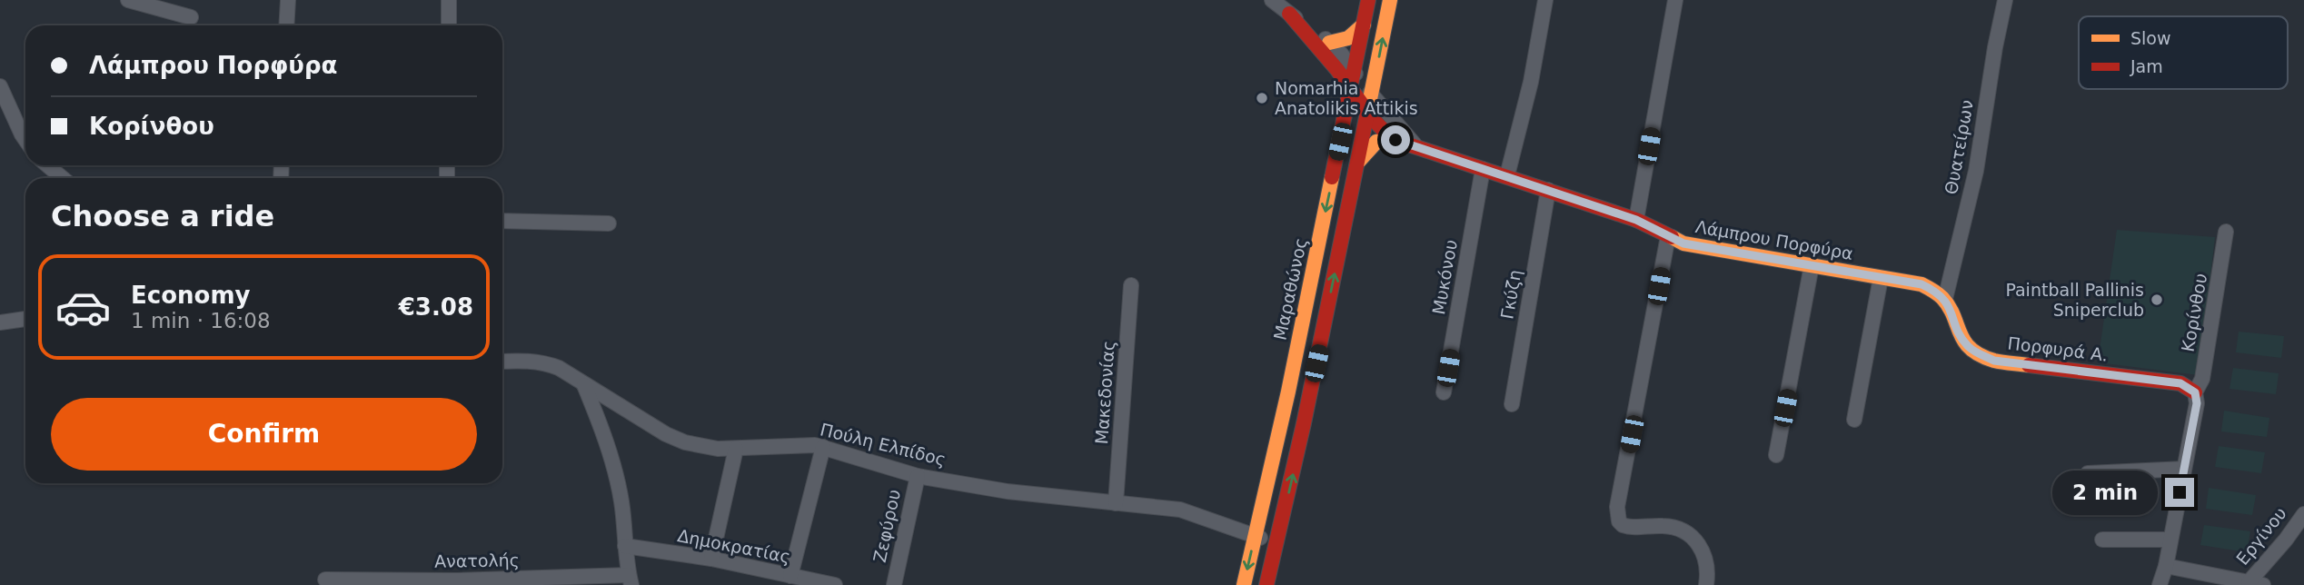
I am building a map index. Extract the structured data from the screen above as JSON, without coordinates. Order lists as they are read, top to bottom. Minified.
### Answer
{"streets":{"main road":["Λάμπρου Πορφύρα","Μαραθώνος","Πορφυρά Α."],"street":["Θυατείρων","Μυκόνου","Γκύζη","Κορίνθου","Μακεδονίας","Πούλη Ελπίδος","Ζεφύρου","Εργίνου","Δημοκρατίας","Ανατολής"]},"crossings":[["Θυατείρων","Λάμπρου Πορφύρα"],["Θυατείρων","Πορφυρά Α."],["Λάμπρου Πορφύρα","Μυκόνου"],["Λάμπρου Πορφύρα","Γκύζη"],["Λάμπρου Πορφύρα","Πορφυρά Α."],["Μαραθώνος","Πούλη Ελπίδος"],["Κορίνθου","Πορφυρά Α."],["Μακεδονίας","Πούλη Ελπίδος"],["Πούλη Ελπίδος","Ζεφύρου"]],"places":["Nomarhia Anatolikis Attikis","Paintball Pallinis Sniperclub"],"legend":["Slow","Jam"],"page":{"banner":["Λάμπρου Πορφύρα","Κορίνθου"],"heading":"Choose a ride","list":[{"name":"Economy","note":"1 min · 16:08","value":"€3.08"}],"buttons":"Confirm","bubble":"2 min"}}
